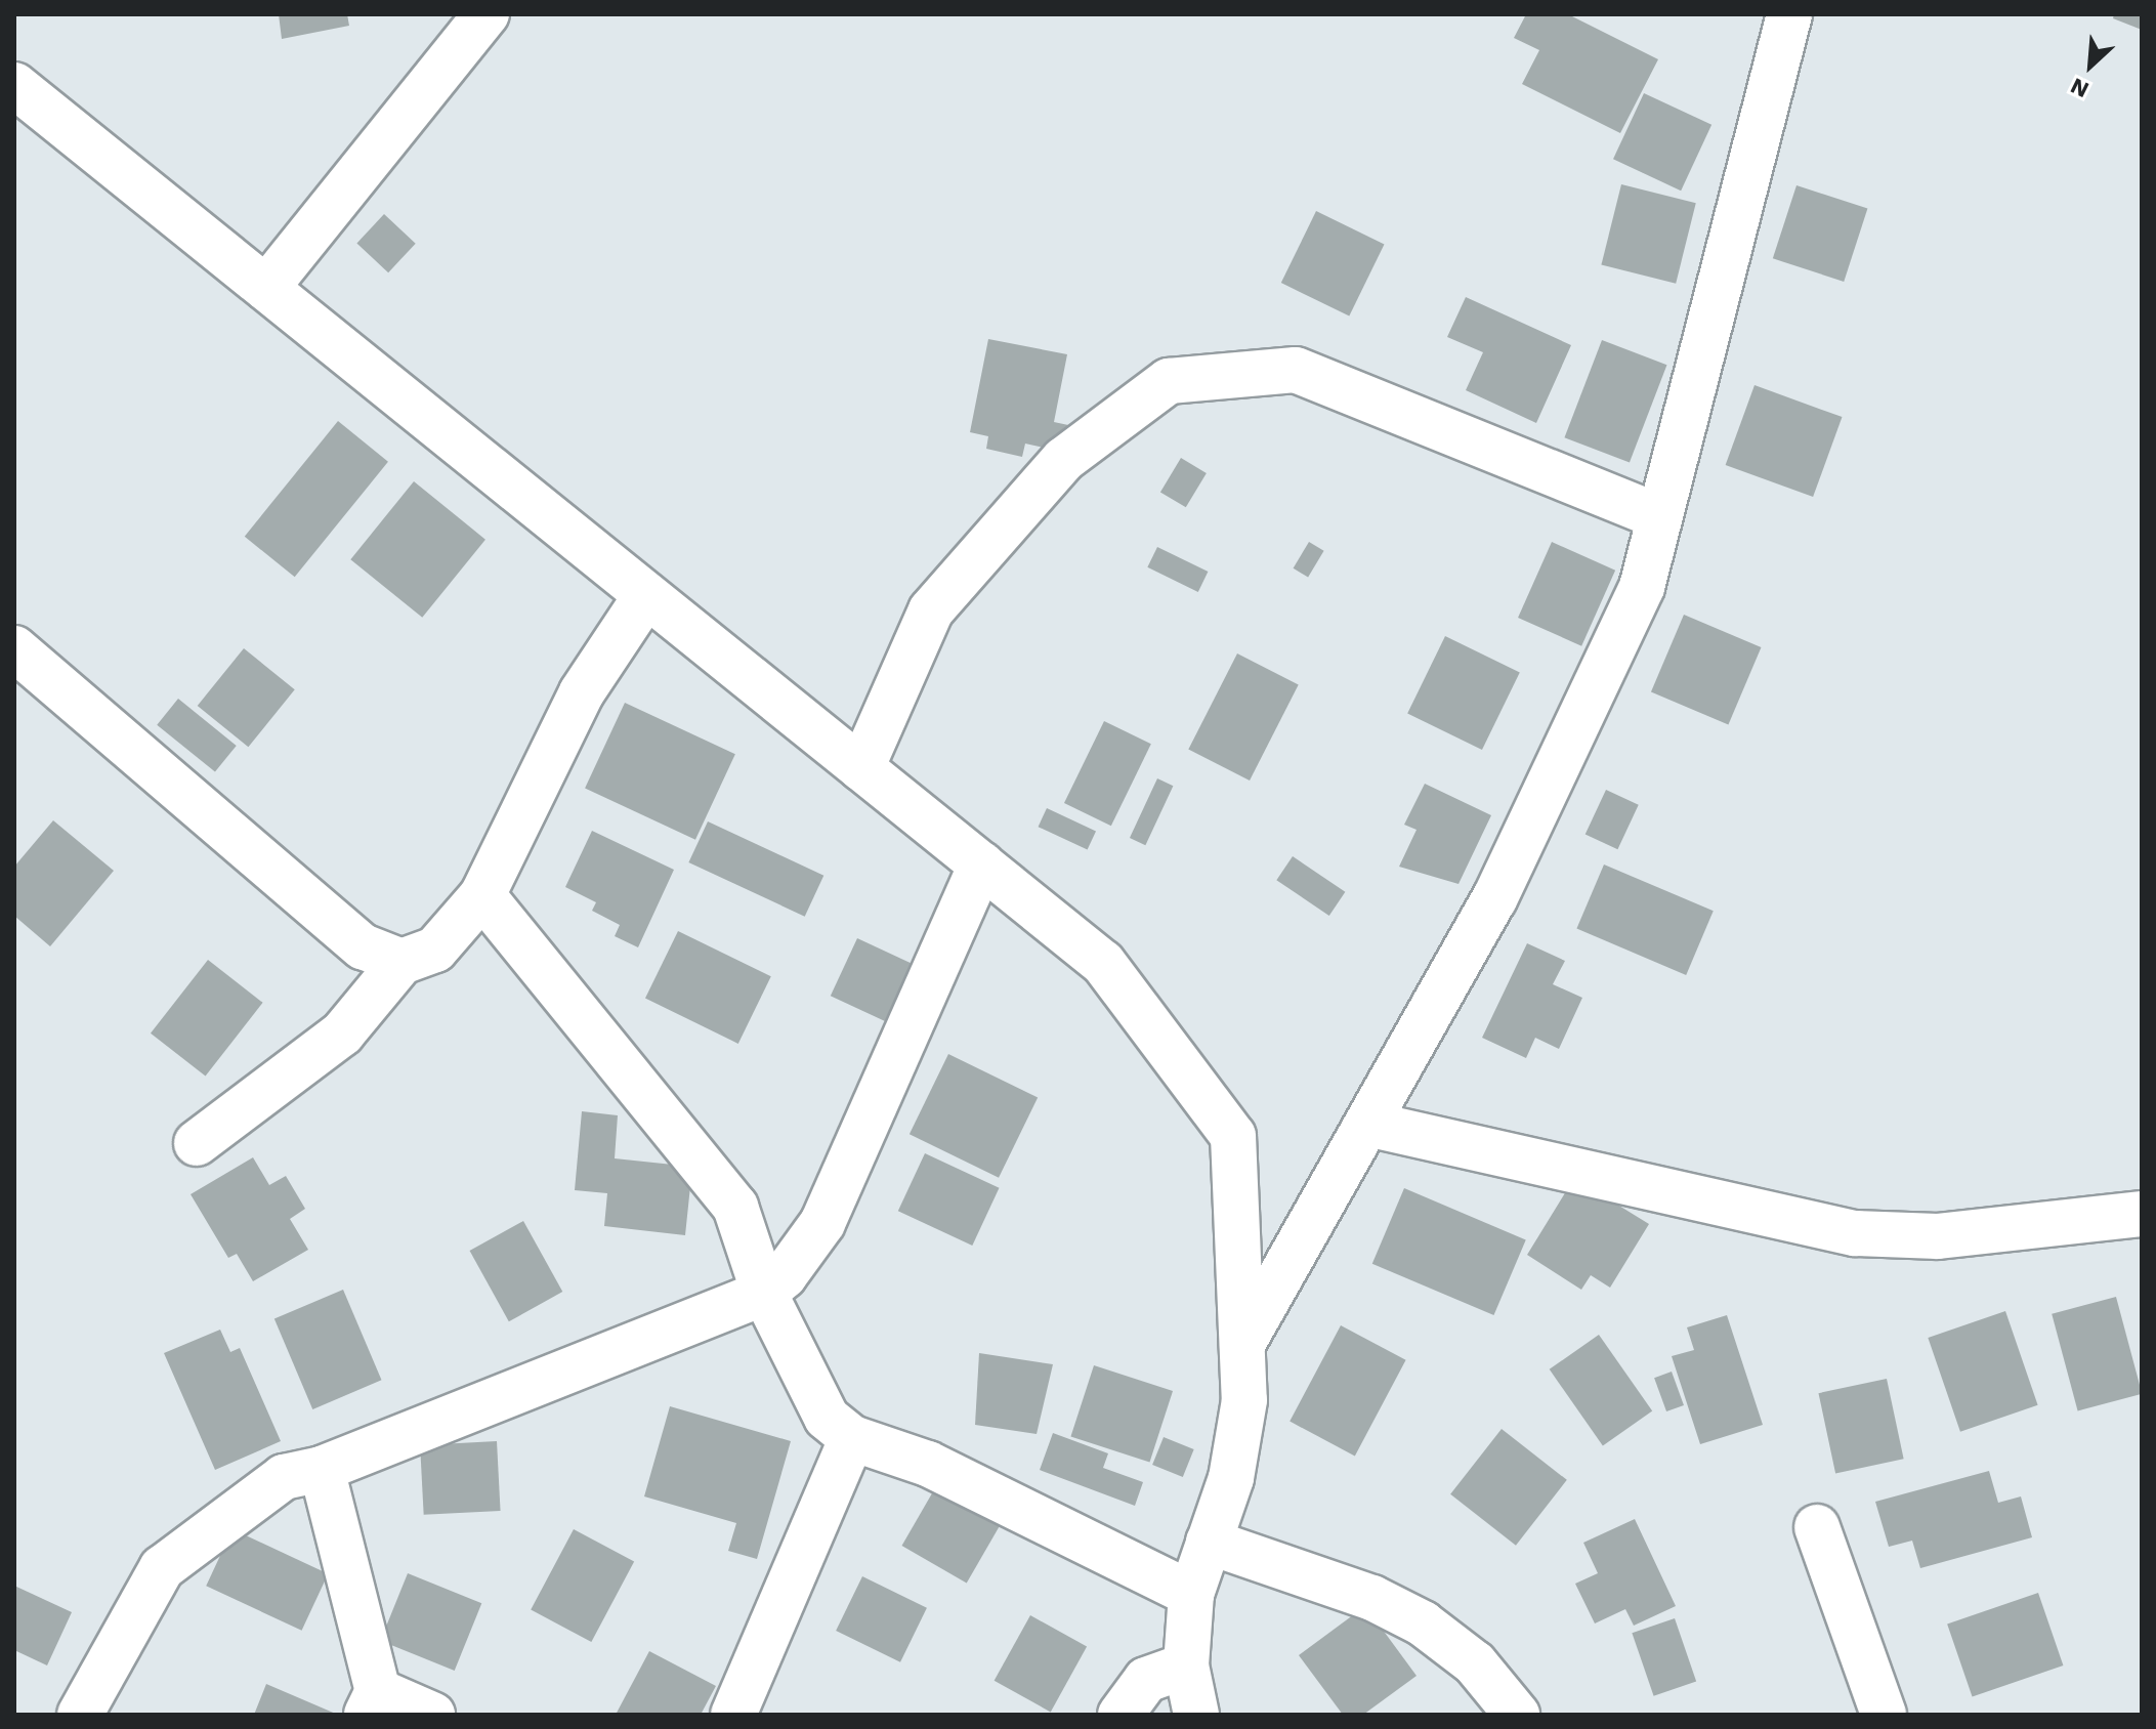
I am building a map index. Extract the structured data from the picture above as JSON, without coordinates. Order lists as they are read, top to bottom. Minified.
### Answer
{"north":"bottom left"}
